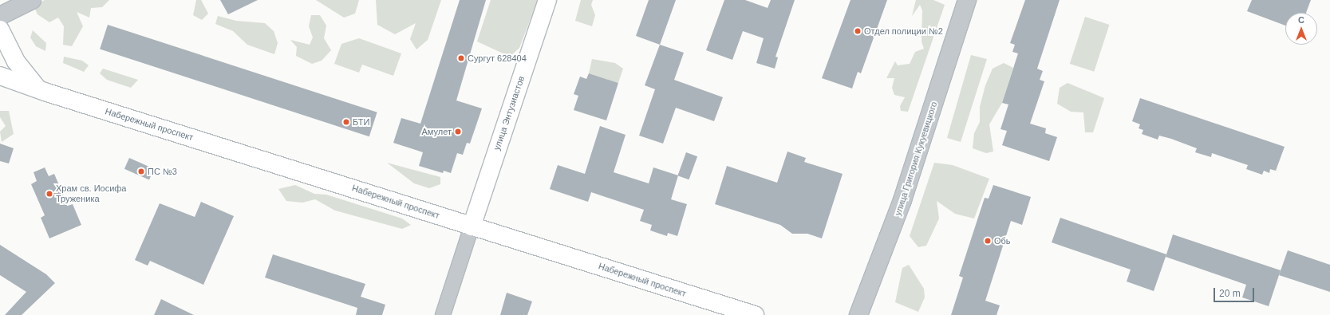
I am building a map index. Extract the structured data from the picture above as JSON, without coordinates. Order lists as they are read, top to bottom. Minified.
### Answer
{"streets":{"main road":["улица Энтузиастов","Набережный проспект"],"street":["улица Григория Кукуевицкого"]},"crossings":[["улица Энтузиастов","Набережный проспект"]],"places":["Отдел полиции №2","Сургут 628404","БТИ","Амулет","ПС №3","Храм св. Иосифа Труженика","Обь"],"scale_bar":"20 m","north":"top"}
